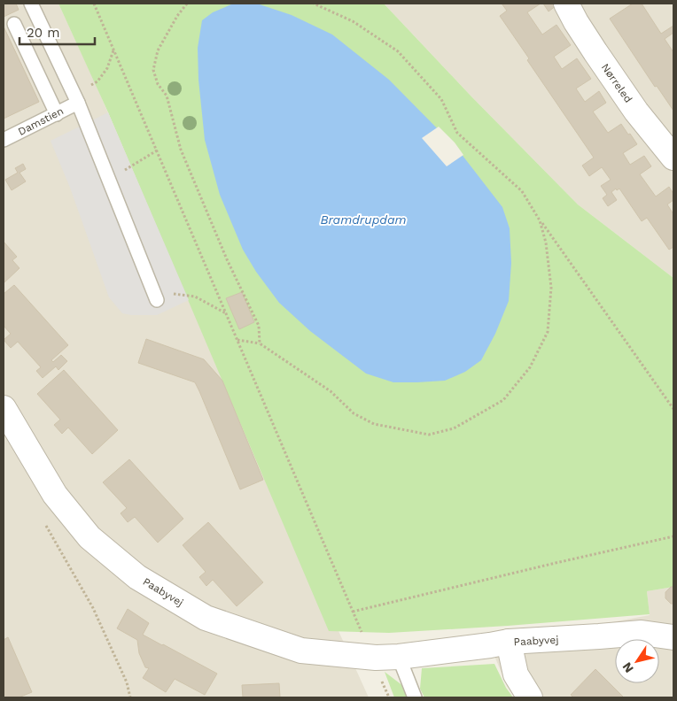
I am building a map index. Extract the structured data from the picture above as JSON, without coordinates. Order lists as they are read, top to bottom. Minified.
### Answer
{"streets":{"street":["Nørreled","Paabyvej"],"lane":["Damstien"]},"water":["Bramdrupdam"],"scale_bar":"20 m","north":"bottom left"}
